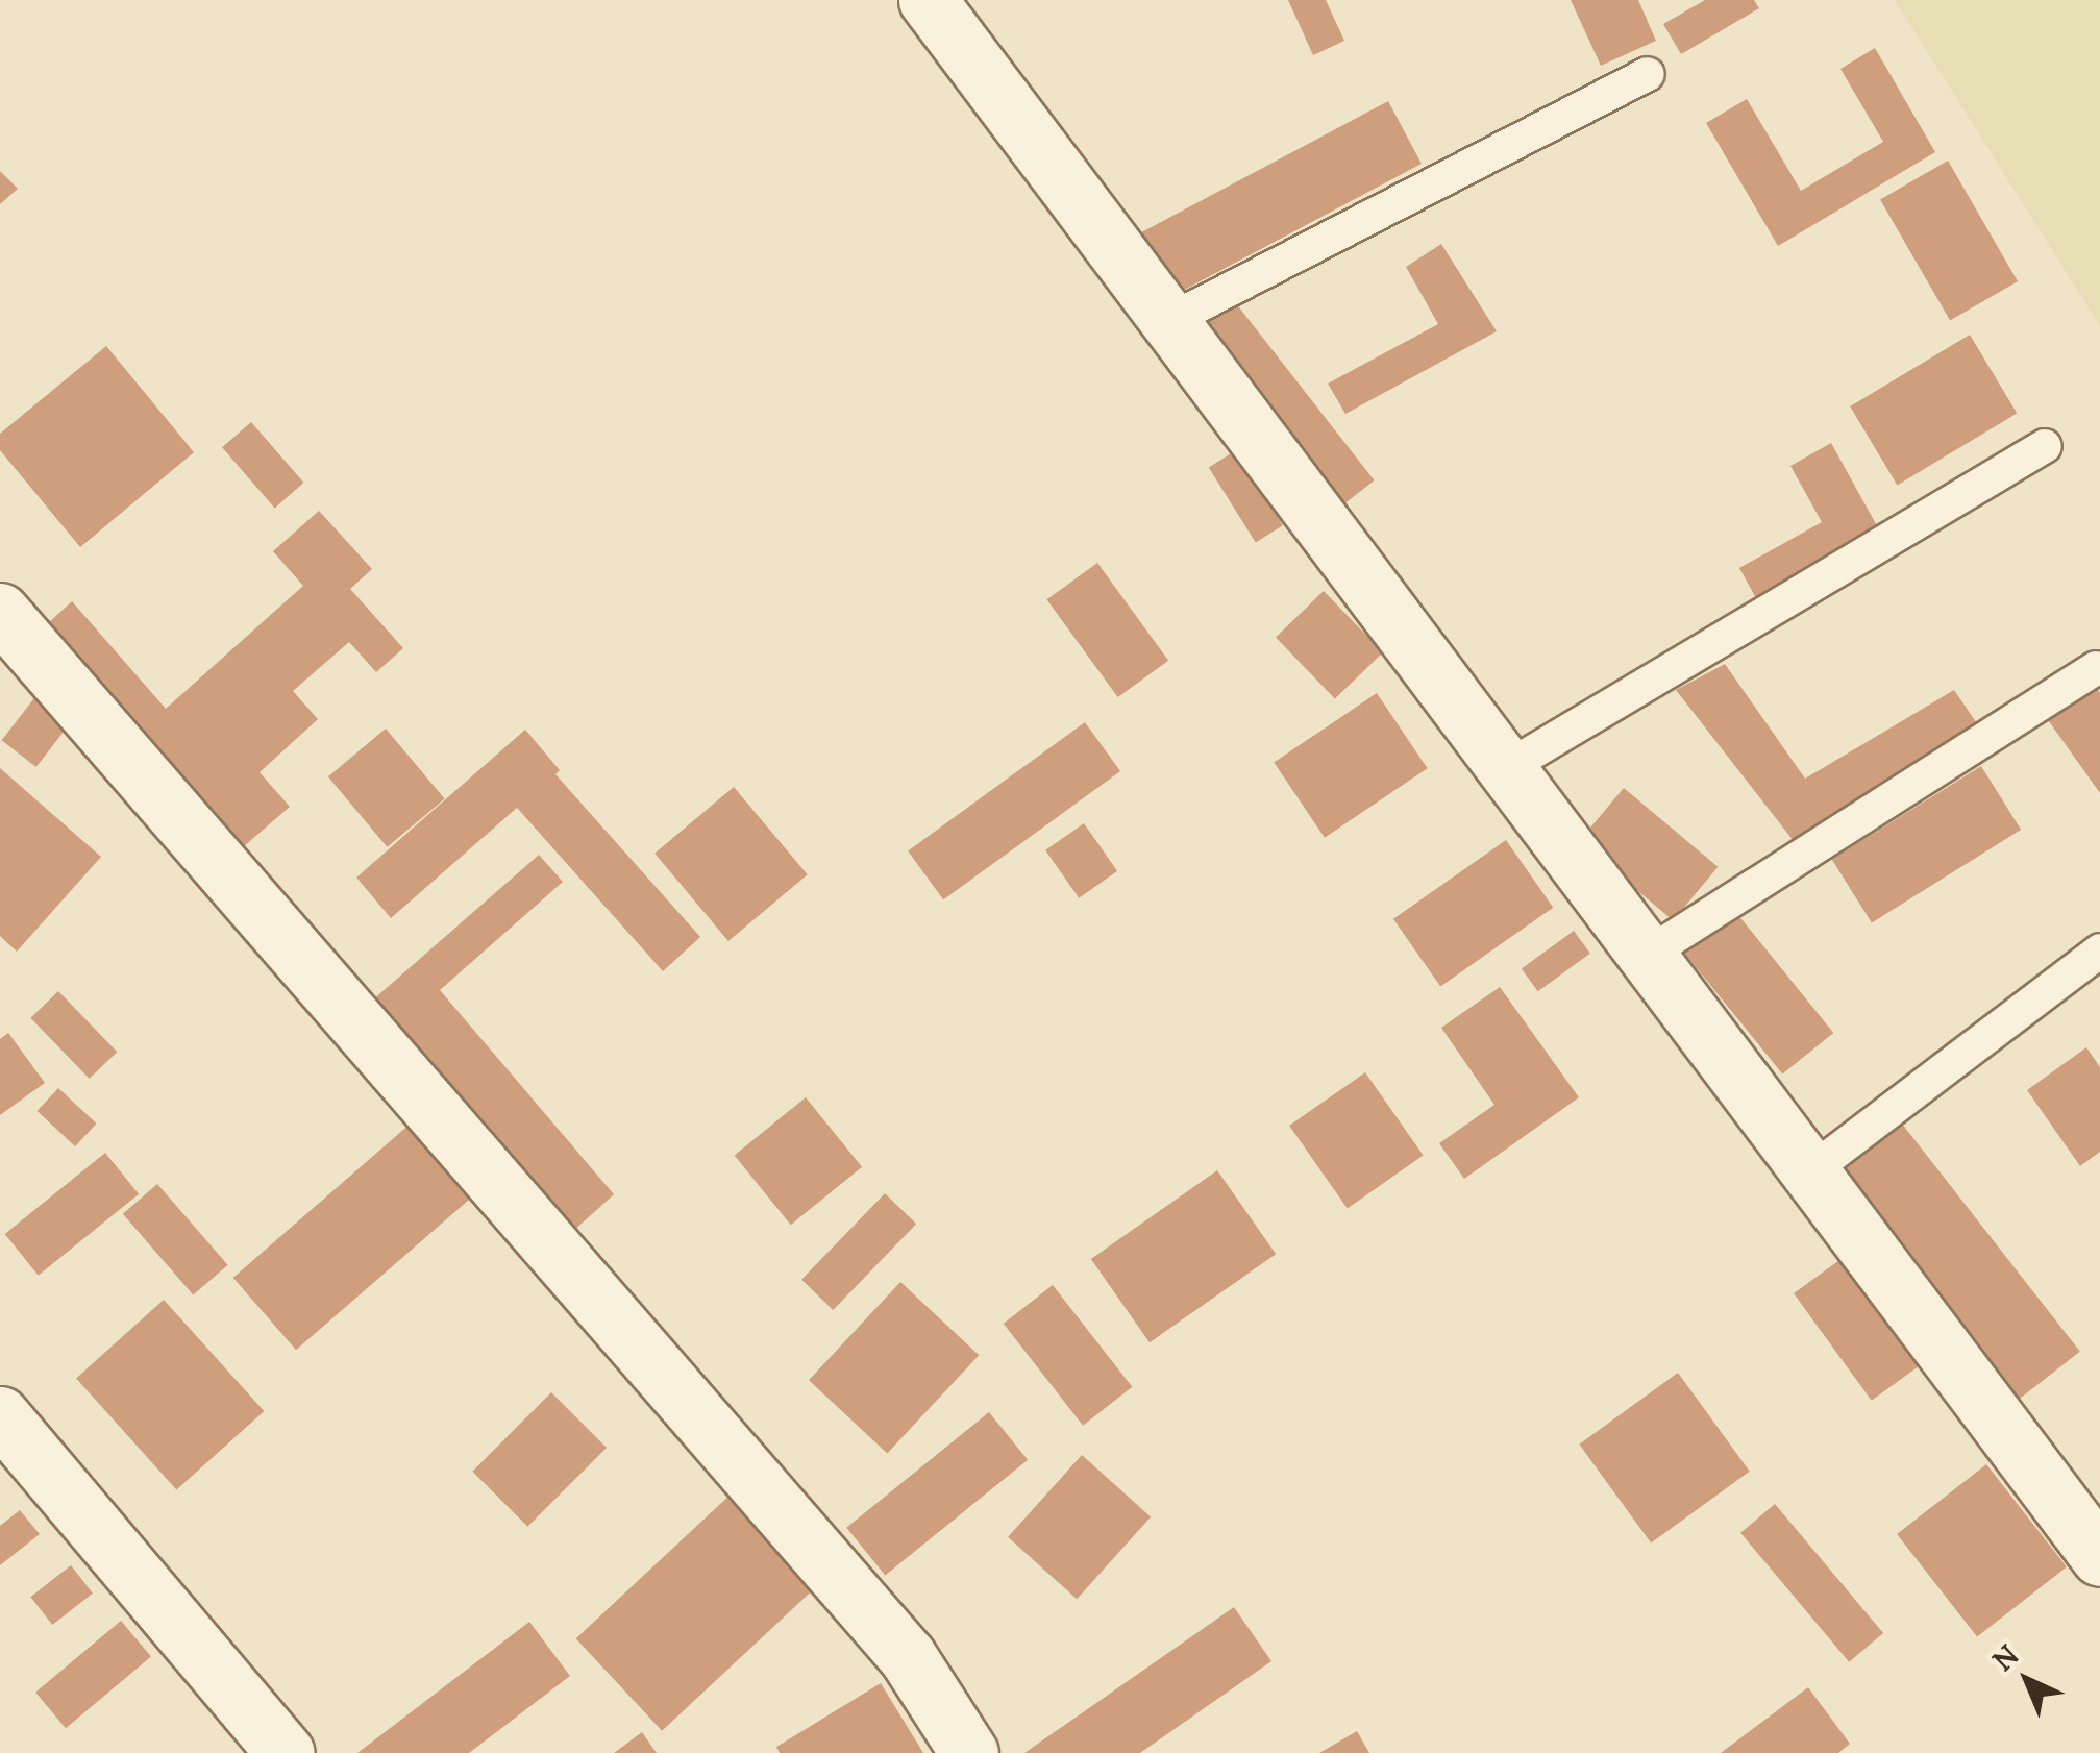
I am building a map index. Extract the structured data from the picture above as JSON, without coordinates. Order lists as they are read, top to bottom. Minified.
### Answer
{"north":"top left"}
